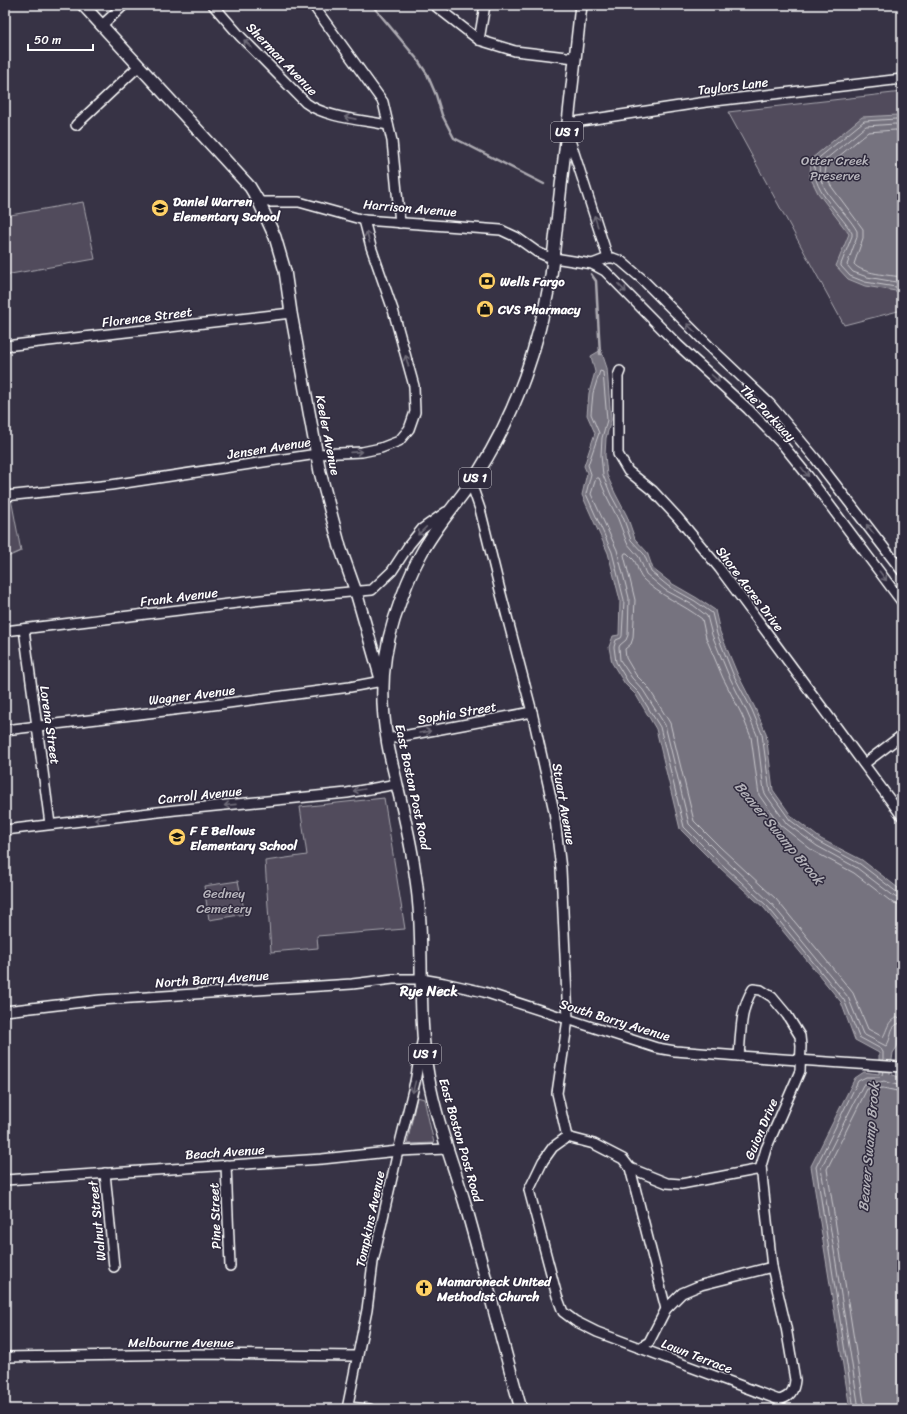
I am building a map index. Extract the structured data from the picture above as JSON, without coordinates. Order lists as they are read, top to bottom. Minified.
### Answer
{"streets":{"main road":["US 1","Keeler Avenue","East Boston Post Road"],"street":["Sherman Avenue","Taylors Lane","Harrison Avenue","Florence Street","The Parkway","Jensen Avenue","Shore Acres Drive","Frank Avenue","Wagner Avenue","Sophia Street","Lorena Street","Carroll Avenue","Stuart Avenue","North Barry Avenue","South Barry Avenue","Guion Drive","Beach Avenue","Pine Street","Tompkins Avenue","Walnut Street","Melbourne Avenue","Lawn Terrace"]},"crossings":[["Taylors Lane","East Boston Post Road"],["Harrison Avenue","The Parkway"],["Harrison Avenue","Keeler Avenue"],["Harrison Avenue","Jensen Avenue"],["Harrison Avenue","East Boston Post Road"],["Florence Street","Keeler Avenue"],["The Parkway","East Boston Post Road"],["Keeler Avenue","Jensen Avenue"],["Keeler Avenue","Frank Avenue"],["Keeler Avenue","Wagner Avenue"],["Keeler Avenue","East Boston Post Road"],["Frank Avenue","Lorena Street"],["Frank Avenue","East Boston Post Road"],["Wagner Avenue","Lorena Street"],["Wagner Avenue","East Boston Post Road"],["Sophia Street","East Boston Post Road"],["Sophia Street","Stuart Avenue"],["Lorena Street","Carroll Avenue"],["East Boston Post Road","Carroll Avenue"],["East Boston Post Road","Stuart Avenue"],["East Boston Post Road","North Barry Avenue"],["East Boston Post Road","South Barry Avenue"],["East Boston Post Road","Beach Avenue"],["East Boston Post Road","Tompkins Avenue"],["Stuart Avenue","South Barry Avenue"],["Stuart Avenue","Guion Drive"],["Stuart Avenue","Lawn Terrace"],["North Barry Avenue","South Barry Avenue"],["South Barry Avenue","Guion Drive"],["Guion Drive","Lawn Terrace"],["Beach Avenue","Pine Street"],["Beach Avenue","Tompkins Avenue"],["Beach Avenue","Walnut Street"],["Tompkins Avenue","Melbourne Avenue"]],"one_way":["Sophia Street","Carroll Avenue"],"districts":["Rye Neck"],"water":["Beaver Swamp Brook"],"parks":["Otter Creek Preserve","Gedney Cemetery"],"places":{"school or university":["Daniel Warren Elementary School","F E Bellows Elementary School"],"bank":["Wells Fargo"],"shop":["CVS Pharmacy"],"church":["Mamaroneck United Methodist Church"]},"scale_bar":"50 m"}
